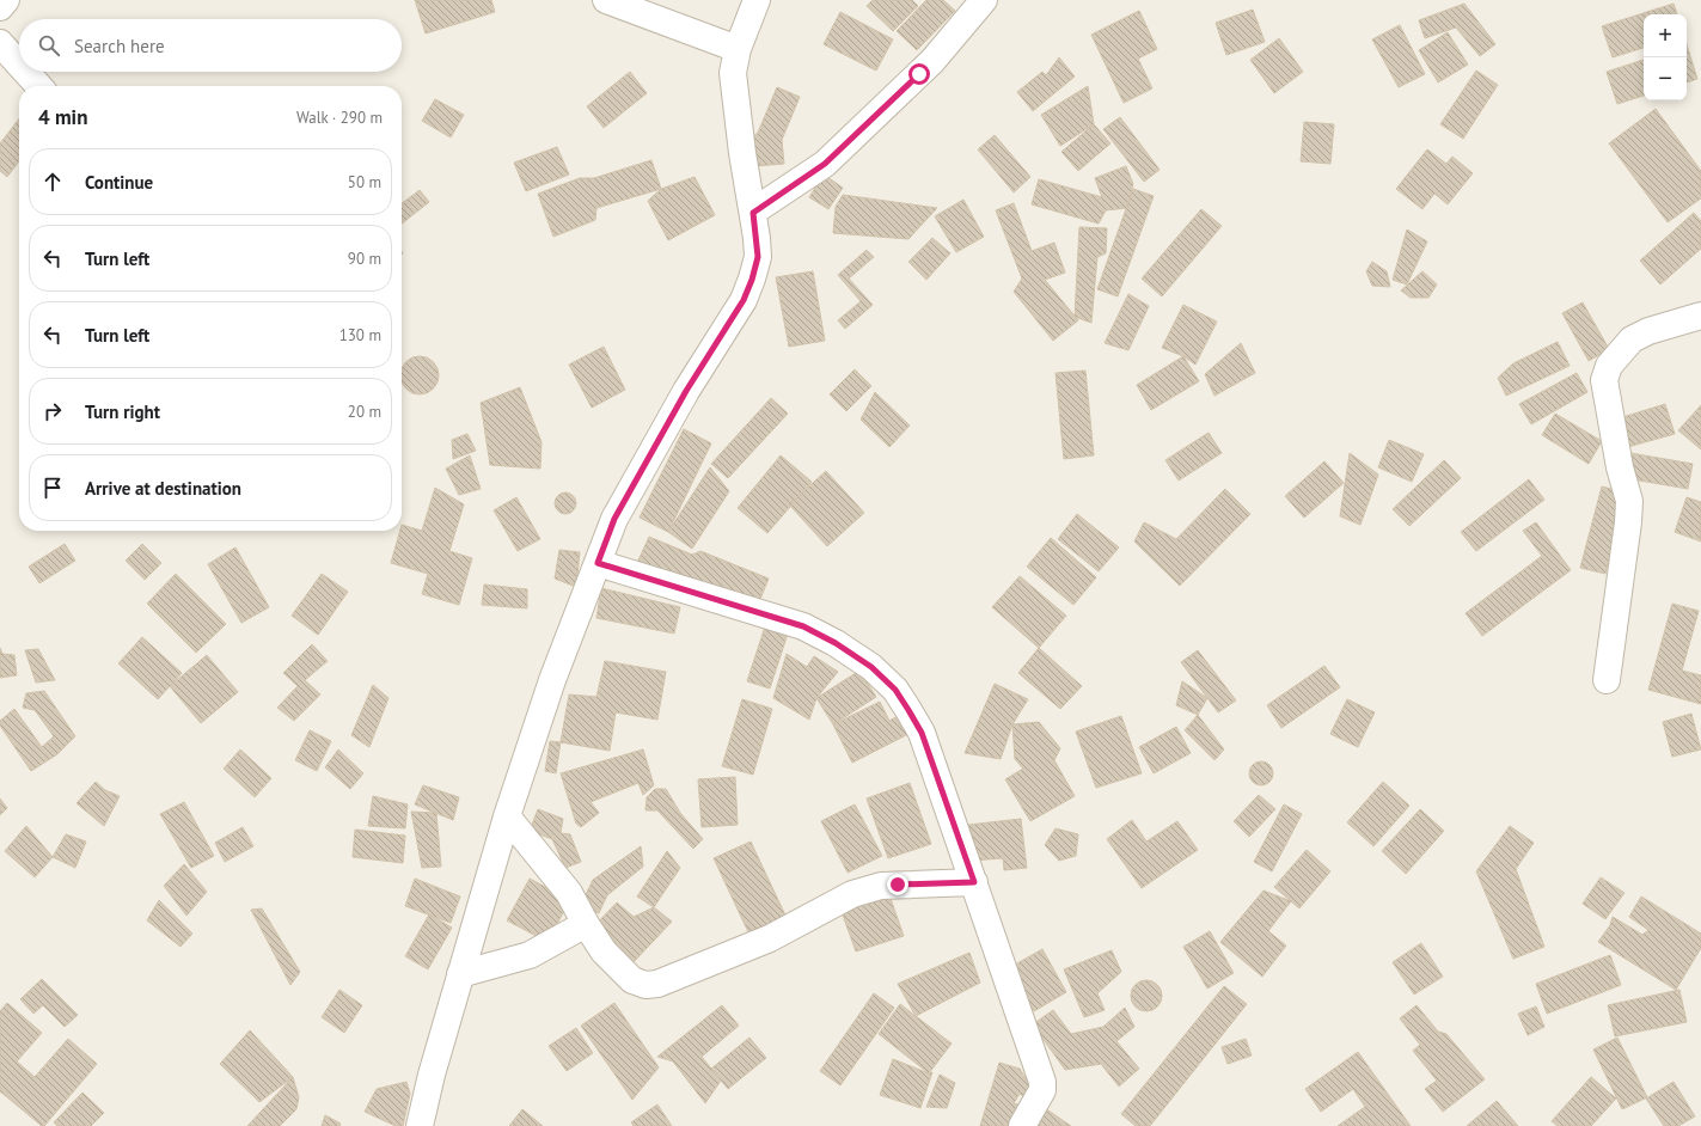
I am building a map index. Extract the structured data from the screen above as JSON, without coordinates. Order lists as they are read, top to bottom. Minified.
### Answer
{"page":{"map_buttons":["+","−"],"search":"Search here","heading":["4 min","Walk · 290 m"],"list":[["Continue","50 m"],["Turn left","90 m"],["Turn left","130 m"],["Turn right","20 m"],"Arrive at destination"]}}
